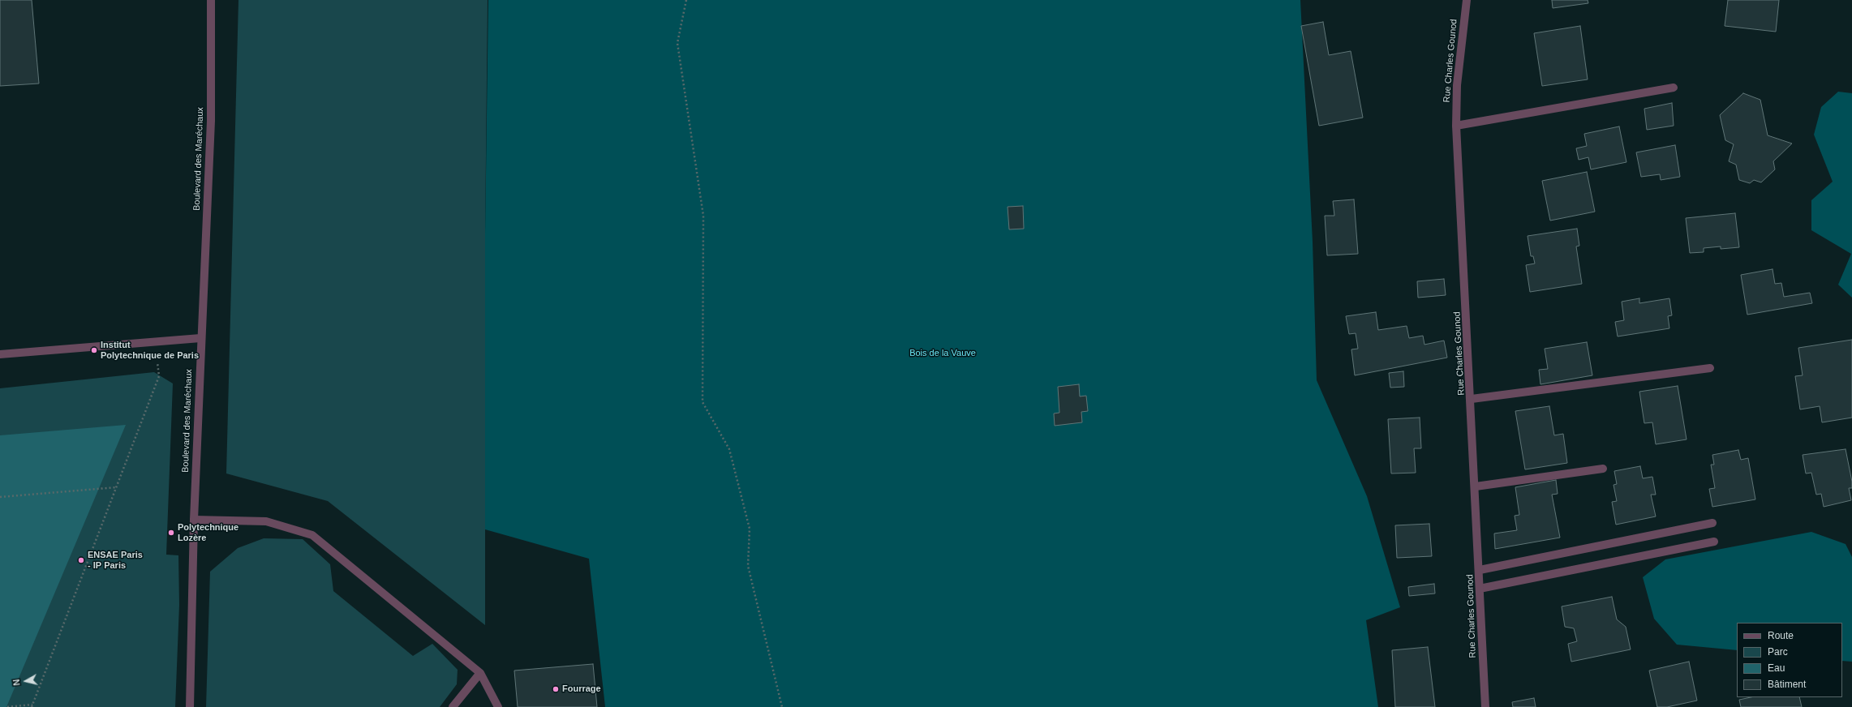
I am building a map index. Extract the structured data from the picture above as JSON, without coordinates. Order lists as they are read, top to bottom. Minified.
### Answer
{"streets":{"street":["Rue Charles Gounod","Boulevard des Maréchaux"]},"parks":["Bois de la Vauve"],"places":["Institut Polytechnique de Paris","Polytechnique Lozère","ENSAE Paris - IP Paris","Fourrage"],"legend":["Route","Parc","Eau","Bâtiment"],"north":"left"}
